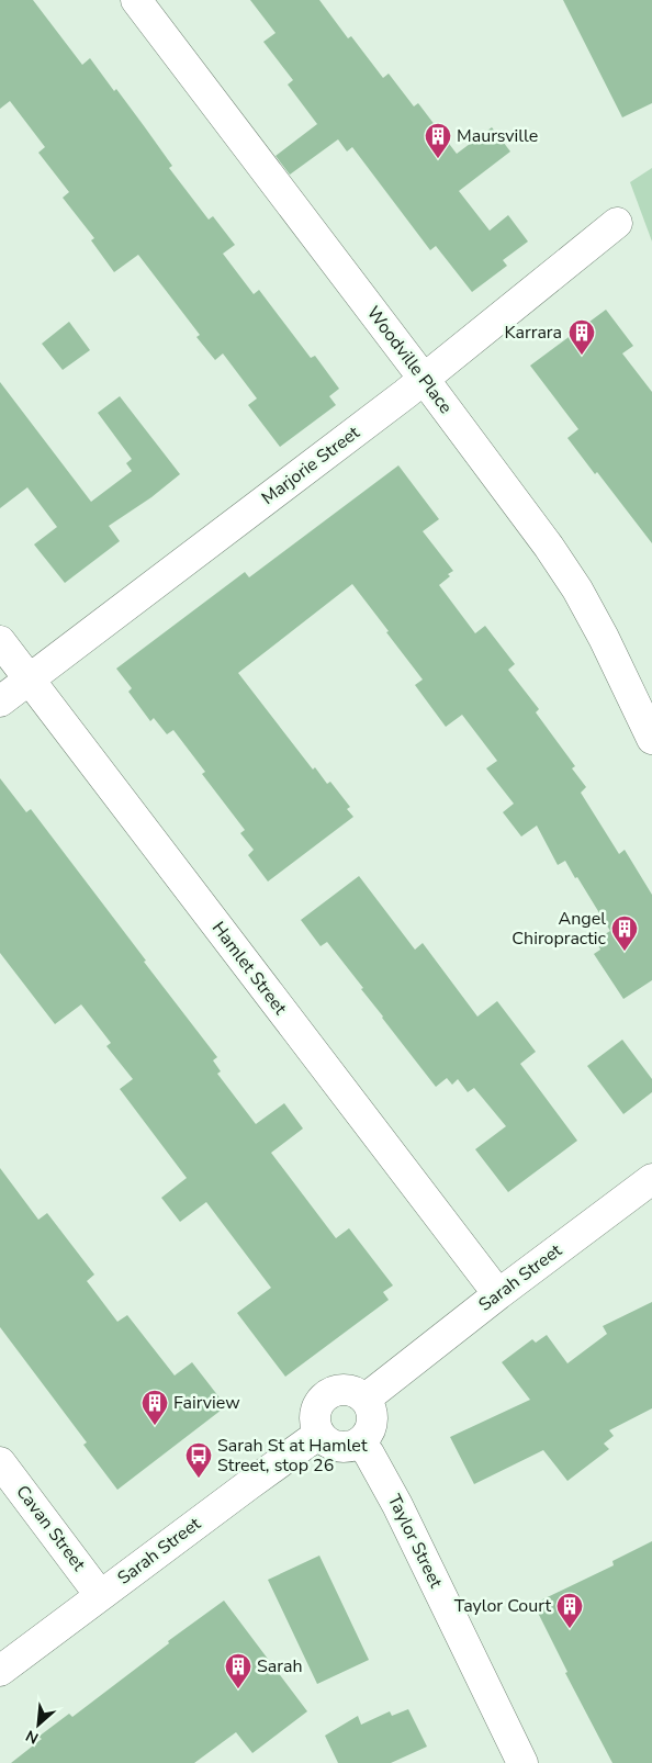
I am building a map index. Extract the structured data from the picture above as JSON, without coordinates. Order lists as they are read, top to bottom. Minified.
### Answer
{"streets":{"street":["Woodville Place","Marjorie Street","Hamlet Street","Sarah Street","Cavan Street","Taylor Street"]},"crossings":[["Woodville Place","Marjorie Street"],["Marjorie Street","Hamlet Street"],["Hamlet Street","Sarah Street"],["Sarah Street","Cavan Street"],["Sarah Street","Taylor Street"]],"places":{"building":["Maursville","Karrara","Angel Chiropractic","Fairview","Taylor Court","Sarah"],"bus stop":["Sarah St at Hamlet Street, stop 26"]},"north":"bottom left"}
